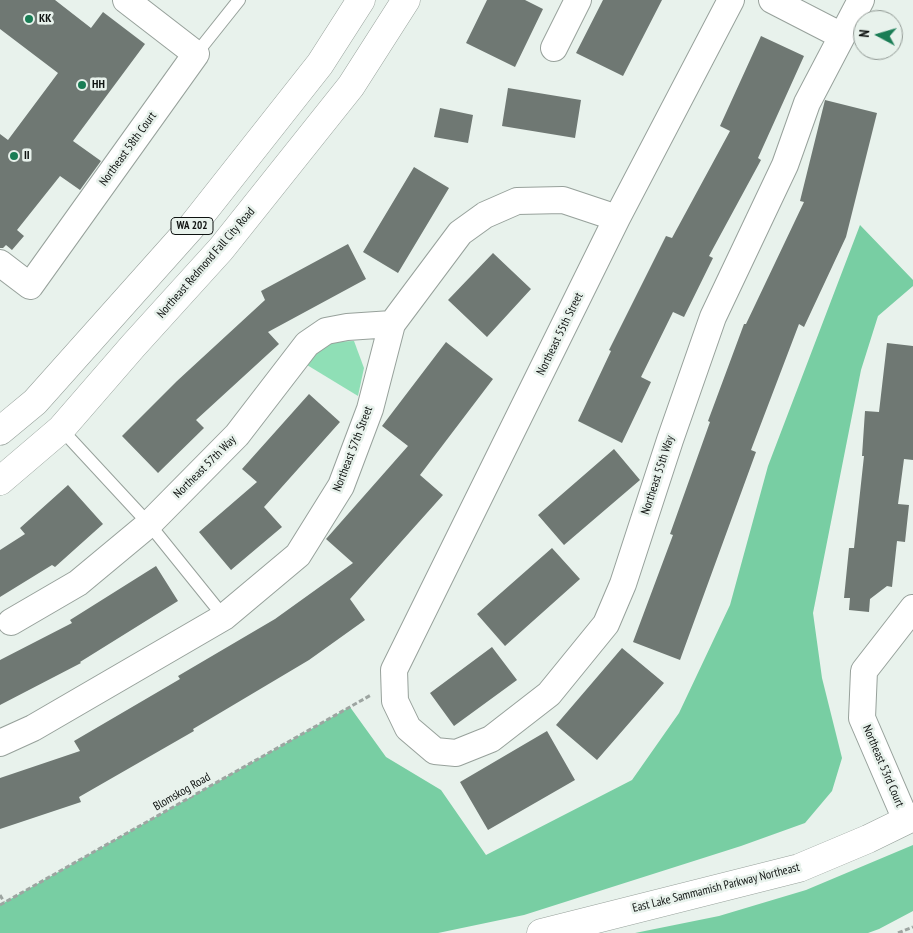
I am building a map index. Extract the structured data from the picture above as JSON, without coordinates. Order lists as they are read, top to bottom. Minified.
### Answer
{"streets":{"main road":["WA 202","Northeast Redmond Fall City Road","East Lake Sammamish Parkway Northeast"],"street":["Northeast 58th Court","Northeast 55th Street","Northeast 57th Street","Northeast 57th Way","Northeast 55th Way","Northeast 53rd Court"],"path":["Blomskog Road"]},"crossings":[["Northeast 55th Street","Northeast 57th Street"],["Northeast 55th Street","Northeast 55th Way"],["Northeast 57th Street","Northeast 57th Way"],["Northeast 53rd Court","East Lake Sammamish Parkway Northeast"]],"places":["KK","HH","II"],"north":"left"}
